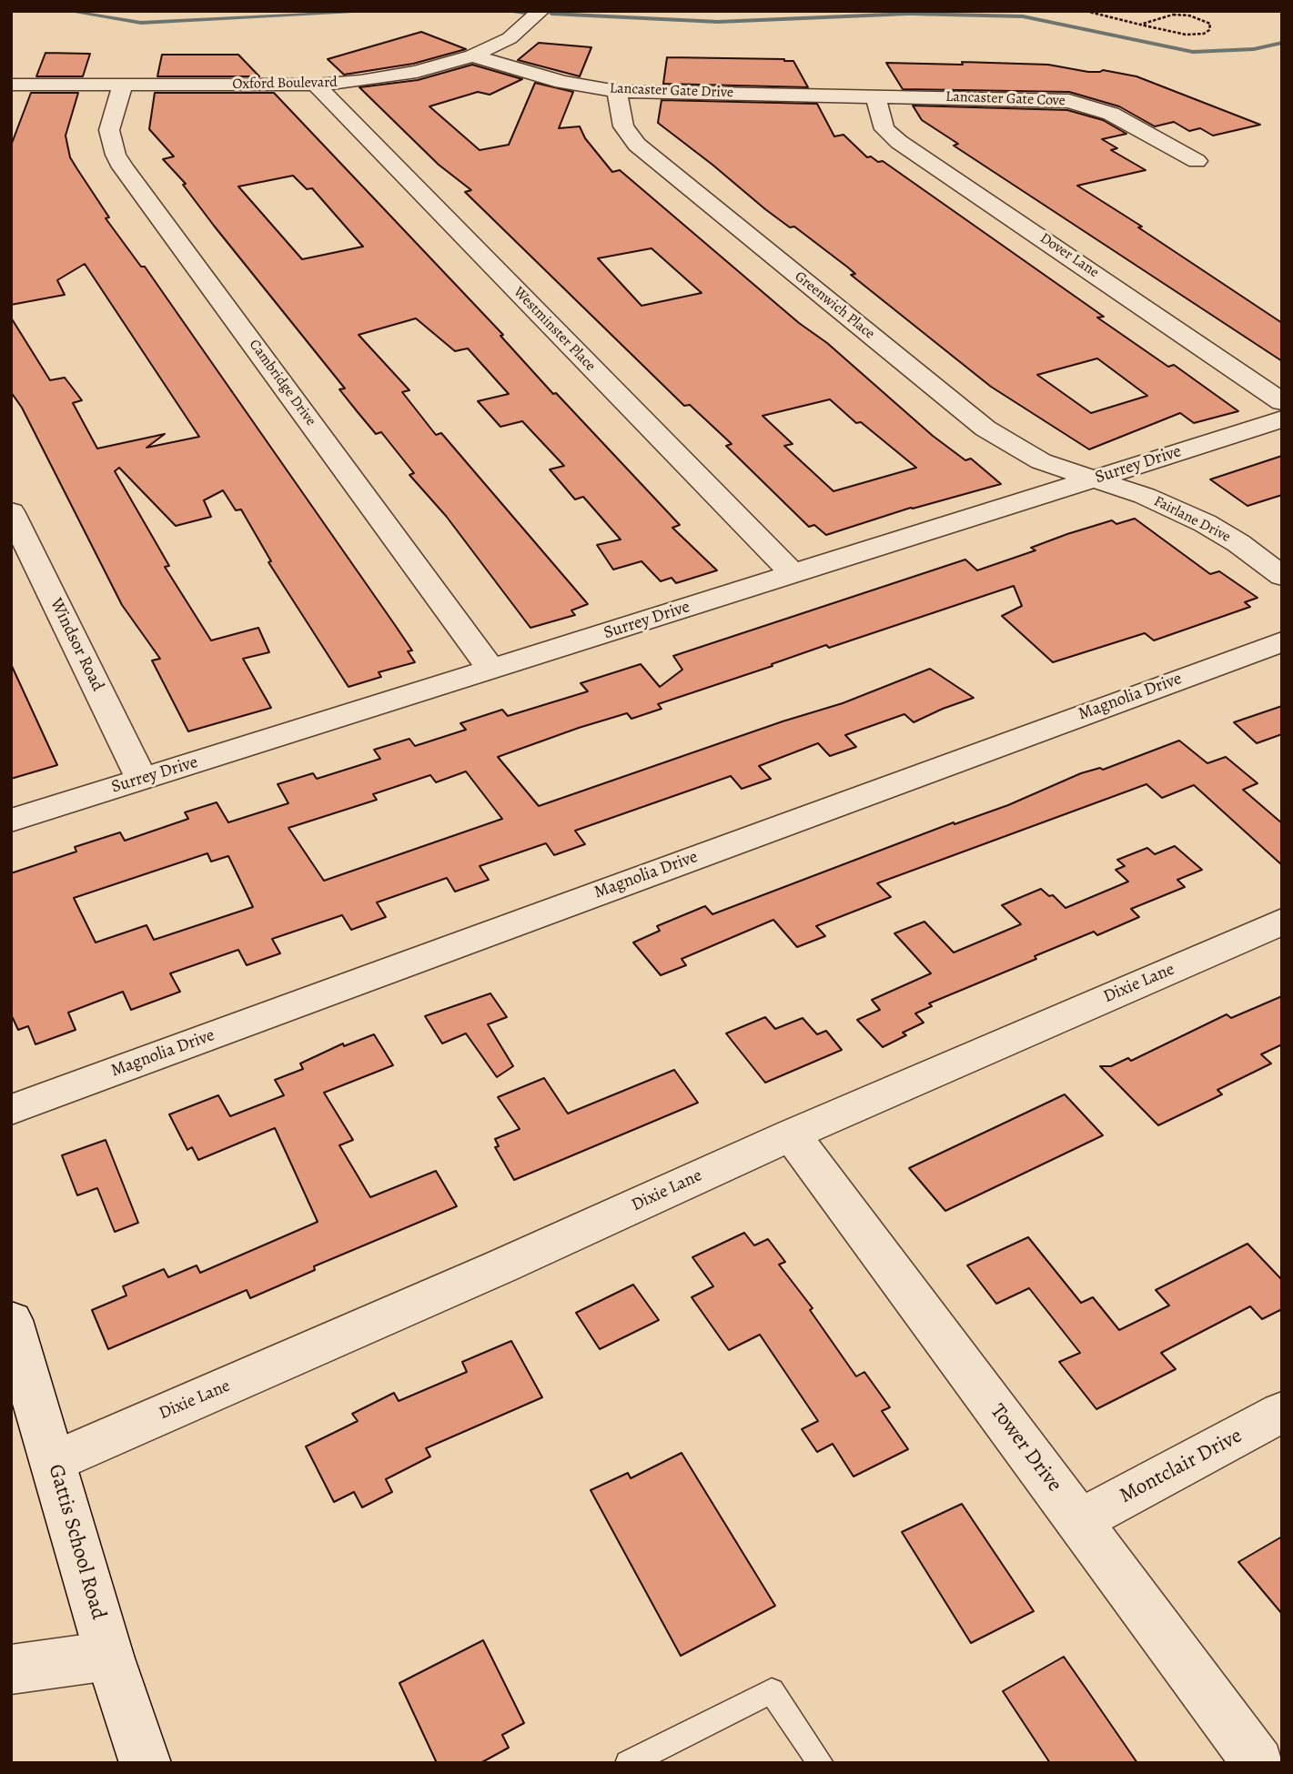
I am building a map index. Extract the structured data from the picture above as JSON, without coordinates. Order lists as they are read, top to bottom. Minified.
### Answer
{"streets":{"street":["Oxford Boulevard","Lancaster Gate Drive","Lancaster Gate Cove","Dover Lane","Greenwich Place","Westminster Place","Cambridge Drive","Surrey Drive","Fairlane Drive","Windsor Road","Magnolia Drive","Dixie Lane","Tower Drive","Montclair Drive","Gattis School Road"]},"crossings":[["Oxford Boulevard","Lancaster Gate Drive"],["Oxford Boulevard","Westminster Place"],["Oxford Boulevard","Cambridge Drive"],["Lancaster Gate Drive","Lancaster Gate Cove"],["Lancaster Gate Drive","Dover Lane"],["Lancaster Gate Drive","Greenwich Place"],["Lancaster Gate Cove","Dover Lane"],["Greenwich Place","Surrey Drive"],["Greenwich Place","Fairlane Drive"],["Westminster Place","Surrey Drive"],["Cambridge Drive","Surrey Drive"],["Surrey Drive","Fairlane Drive"],["Surrey Drive","Windsor Road"],["Dixie Lane","Tower Drive"],["Dixie Lane","Gattis School Road"],["Tower Drive","Montclair Drive"]]}
